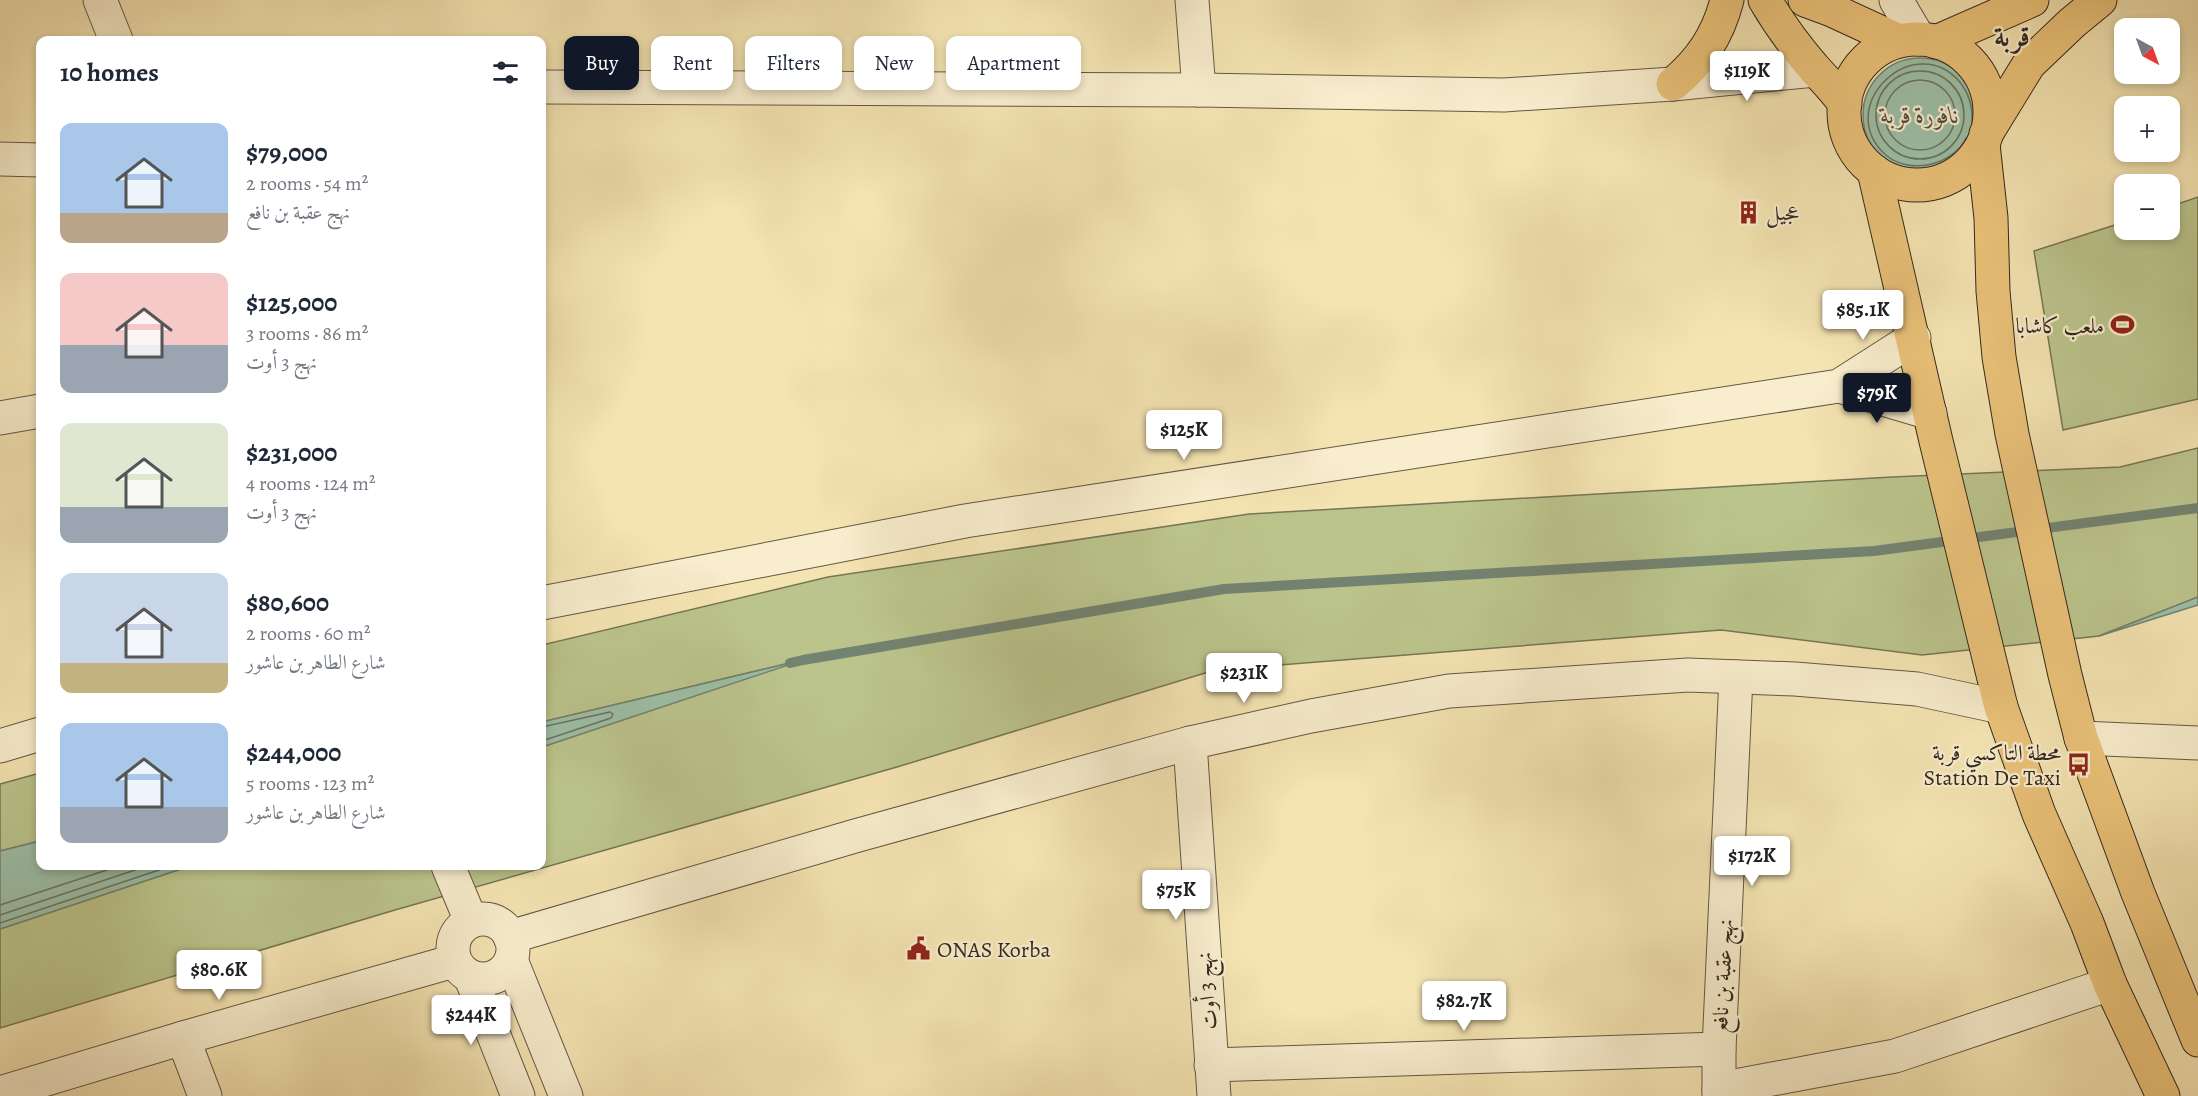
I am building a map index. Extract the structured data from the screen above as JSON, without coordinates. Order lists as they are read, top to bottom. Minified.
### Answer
{"streets":{"street":["نهج عقبة بن نافع","نهج 3 أوت"]},"districts":["قربة"],"water":["نافورة قربة"],"places":{"building":["عجيل"],"sports":["ملعب كاشابا"],"bus stop":["محطة التاكسي قربة Station De Taxi"],"public building":["ONAS Korba"]},"north":"bottom right","page":{"map_buttons":["+","−"],"chip":["Buy","Rent","Filters","New","Apartment"],"heading":"10 homes","price":["$119K","$85.1K","$79K","$125K","$231K","$172K","$75K","$80.6K","$82.7K","$244K"],"list":[{"name":"$79,000","note":"2 rooms · 54 m² · نهج عقبة بن نافع"},{"name":"$125,000","note":"3 rooms · 86 m² · نهج 3 أوت"},{"name":"$231,000","note":"4 rooms · 124 m² · نهج 3 أوت"},{"name":"$80,600","note":"2 rooms · 60 m² · شارع الطاهر بن عاشور"},{"name":"$244,000","note":"5 rooms · 123 m² · شارع الطاهر بن عاشور"}]}}
